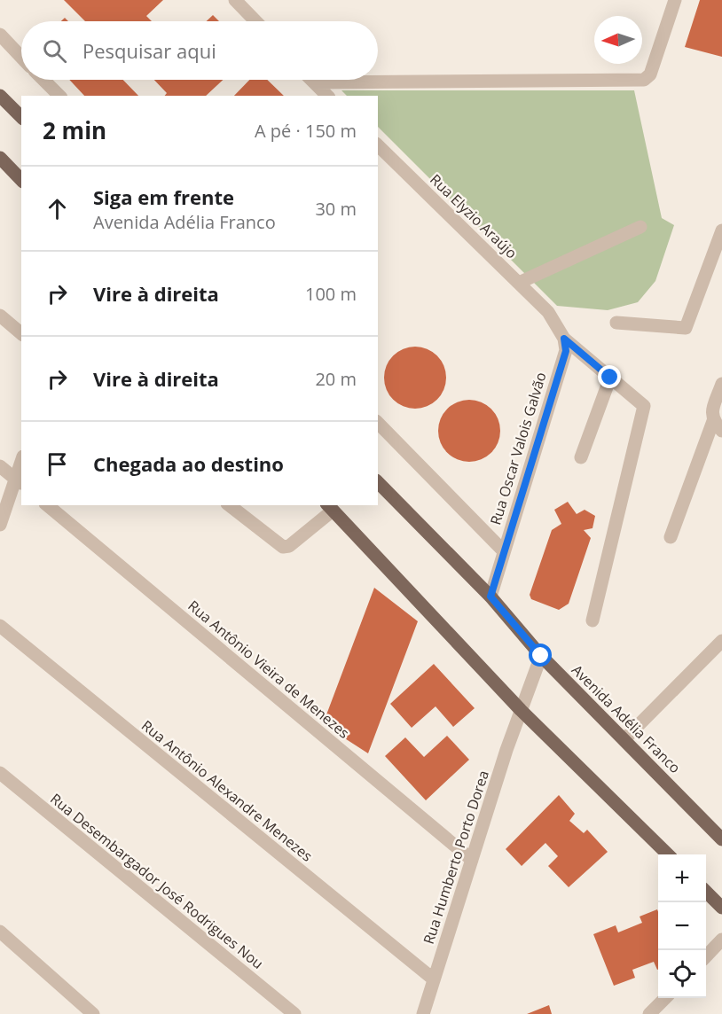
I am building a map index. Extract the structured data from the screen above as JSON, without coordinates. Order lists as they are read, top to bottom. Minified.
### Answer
{"streets":{"main road":["Avenida Adélia Franco"],"street":["Rua Elyzio Araújo","Rua Oscar Valois Galvão","Rua Antônio Vieira de Menezes","Rua Antônio Alexandre Menezes","Rua Humberto Porto Dorea","Rua Desembargador José Rodrigues Nou"]},"crossings":[["Rua Elyzio Araújo","Rua Oscar Valois Galvão"],["Rua Oscar Valois Galvão","Avenida Adélia Franco"],["Rua Antônio Vieira de Menezes","Rua Humberto Porto Dorea"],["Avenida Adélia Franco","Rua Humberto Porto Dorea"],["Rua Antônio Alexandre Menezes","Rua Humberto Porto Dorea"]],"north":"left","page":{"search":"Pesquisar aqui","heading":["2 min","A pé · 150 m"],"list":[["Siga em frente","Avenida Adélia Franco","30 m"],["Vire à direita","100 m"],["Vire à direita","20 m"],"Chegada ao destino"],"map_buttons":["+","−"]}}
